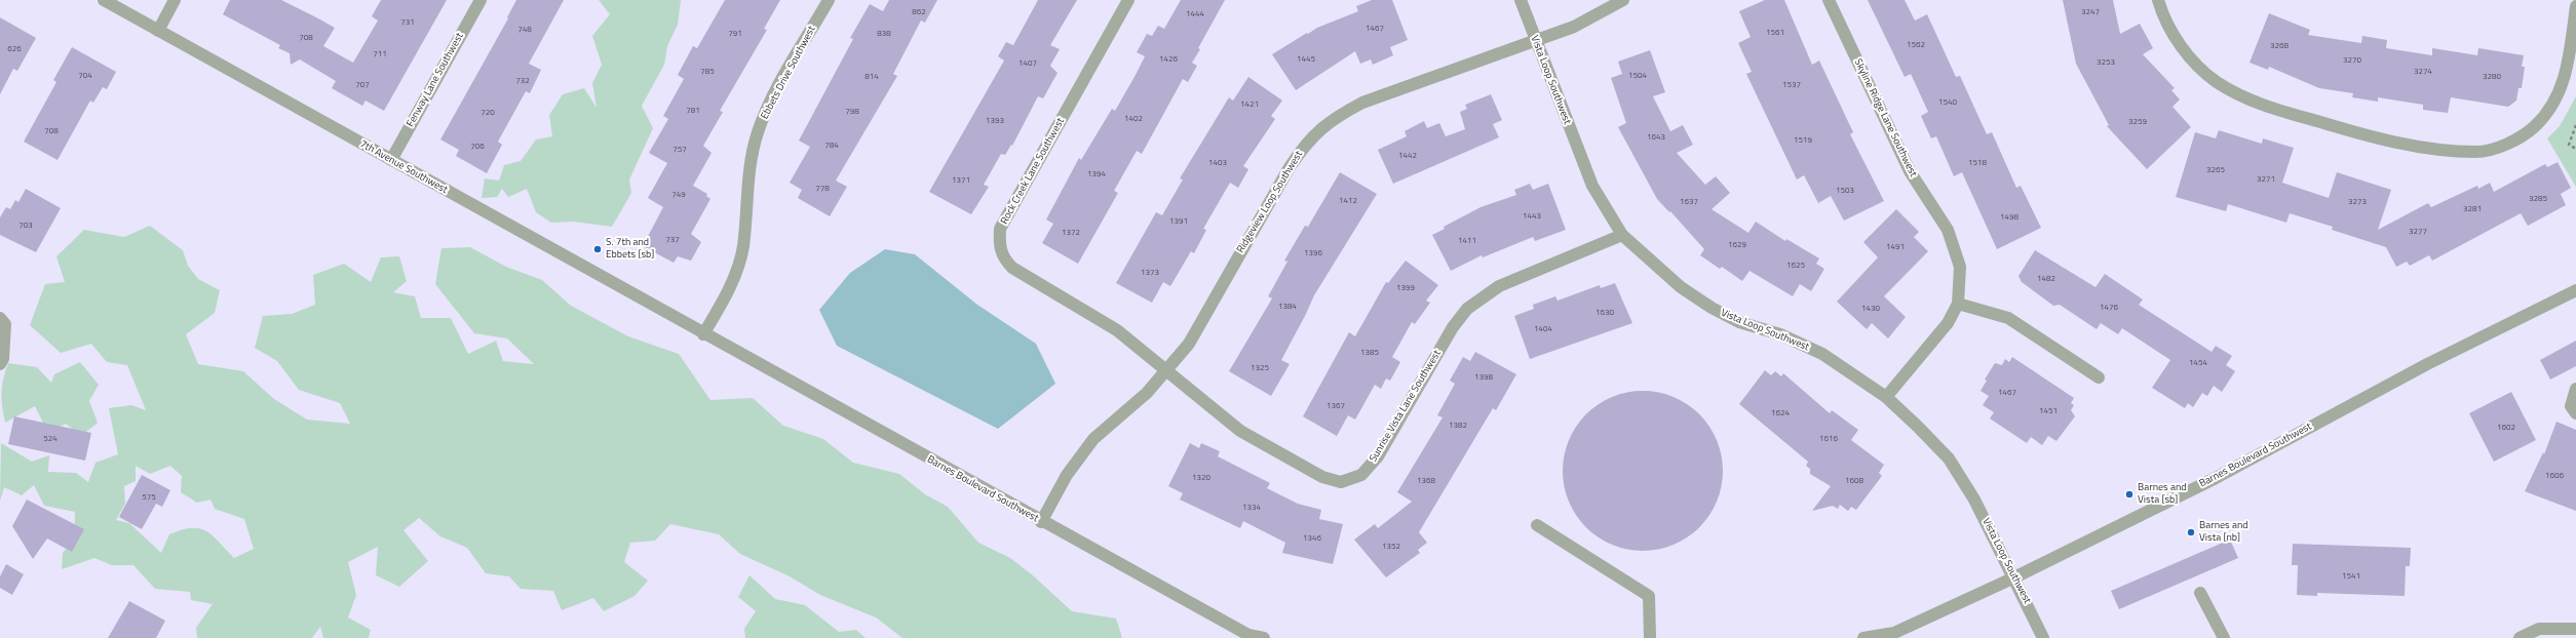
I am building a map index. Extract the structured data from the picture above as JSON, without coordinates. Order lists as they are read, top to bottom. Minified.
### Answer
{"streets":{"street":["Ebbets Drive Southwest","Fenway Lane Southwest","Vista Loop Southwest","Skyline Ridge Lane Southwest","7th Avenue Southwest","Rock Creek Lane Southwest","Ridgeview Loop Southwest","Sunrise Vista Lane Southwest","Barnes Boulevard Southwest"]},"crossings":[["Ebbets Drive Southwest","7th Avenue Southwest"],["Ebbets Drive Southwest","Barnes Boulevard Southwest"],["Fenway Lane Southwest","7th Avenue Southwest"],["Vista Loop Southwest","Skyline Ridge Lane Southwest"],["Vista Loop Southwest","Ridgeview Loop Southwest"],["Vista Loop Southwest","Sunrise Vista Lane Southwest"],["Vista Loop Southwest","Barnes Boulevard Southwest"],["7th Avenue Southwest","Barnes Boulevard Southwest"],["Rock Creek Lane Southwest","Ridgeview Loop Southwest"],["Rock Creek Lane Southwest","Sunrise Vista Lane Southwest"],["Ridgeview Loop Southwest","Sunrise Vista Lane Southwest"],["Ridgeview Loop Southwest","Barnes Boulevard Southwest"]],"places":["S. 7th and Ebbets [sb]","Barnes and Vista [sb]","Barnes and Vista [nb]"],"house_numbers":["862","3247","1444","731","1467","748","1561","791","838","708","1562","3268","626","711","1426","1445","3270","3253","1407","785","3274","704","1504","814","3280","732","707","1537","1540","1421","781","798","720","1402","1393","3259","708","1643","1519","784","706","757","1442","1403","1518","3265","1394","3271","1371","778","1503","749","3285","1412","1637","3273","3281","1443","1498","1391","703","3277","1372","737","1411","1629","1491","1396","1625","1373","1482","1399","1384","1476","1430","1630","1404","1385","1454","1325","1398","1467","1367","1451","1624","1382","1602","524","1616","1606","1320","1368","1608","575","1334","1346","1352","1541"]}
